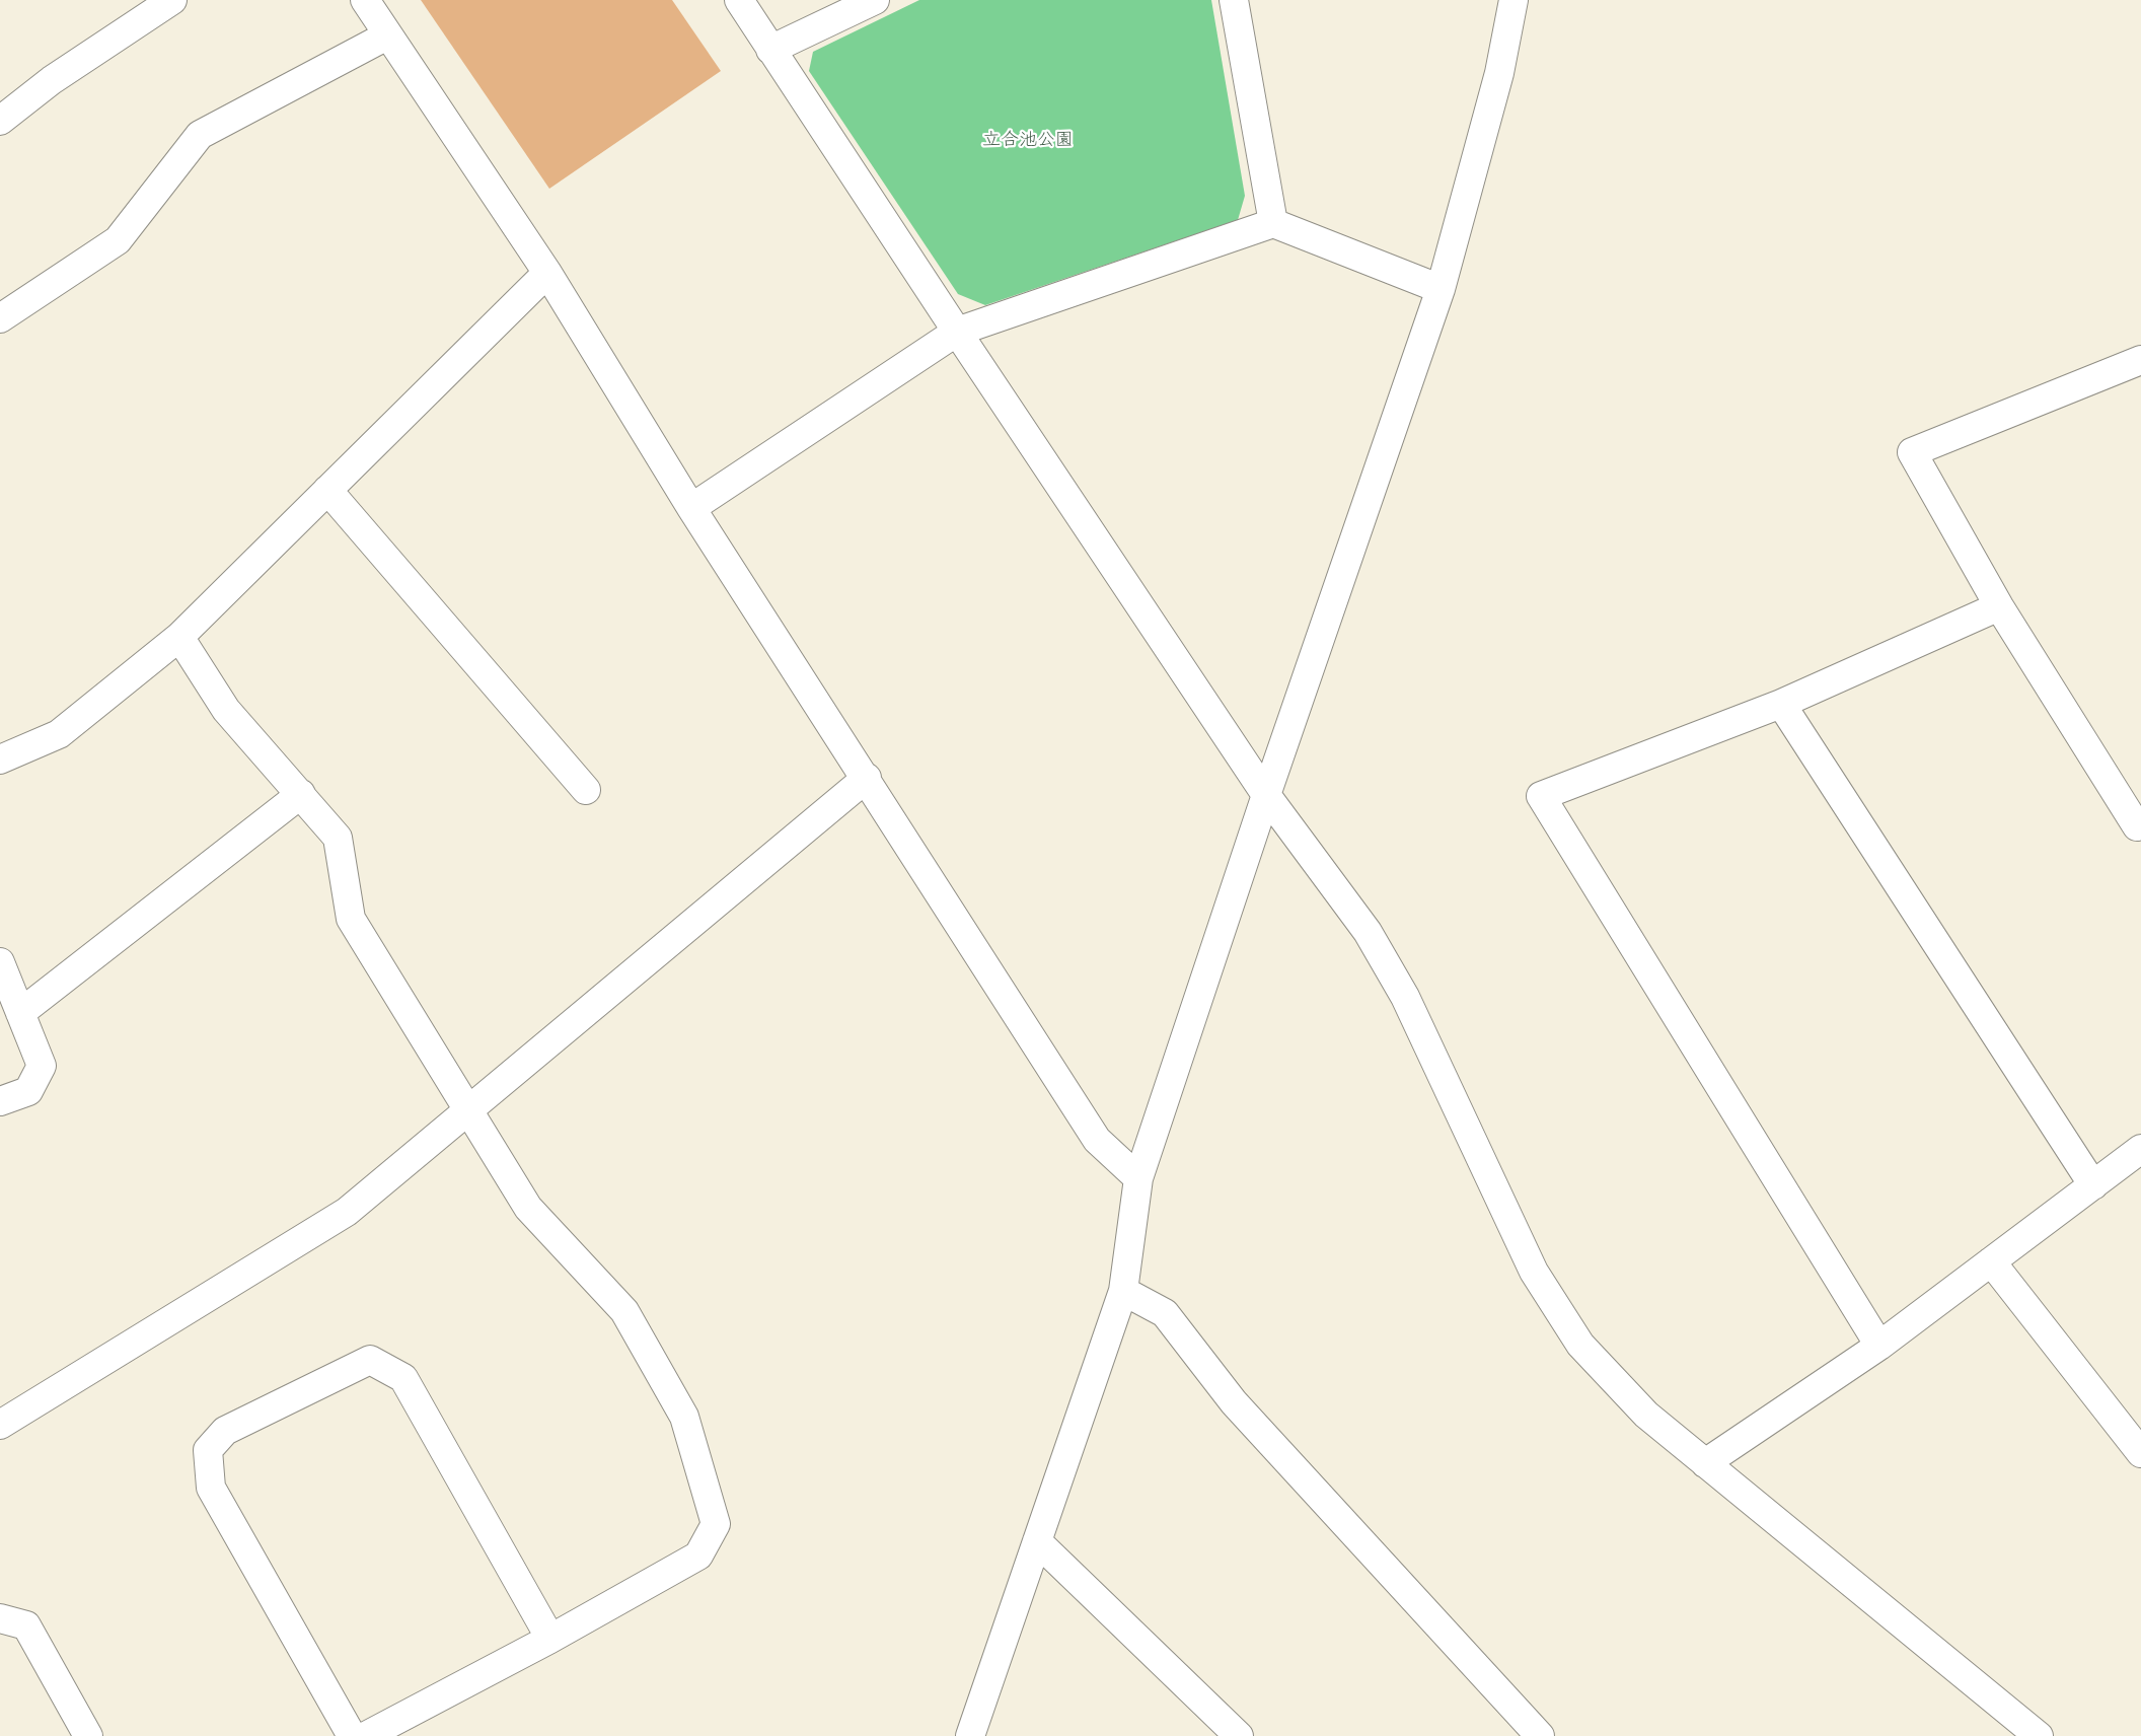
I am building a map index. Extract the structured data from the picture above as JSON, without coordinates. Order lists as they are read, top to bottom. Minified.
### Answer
{"parks":["立合池公園"]}
